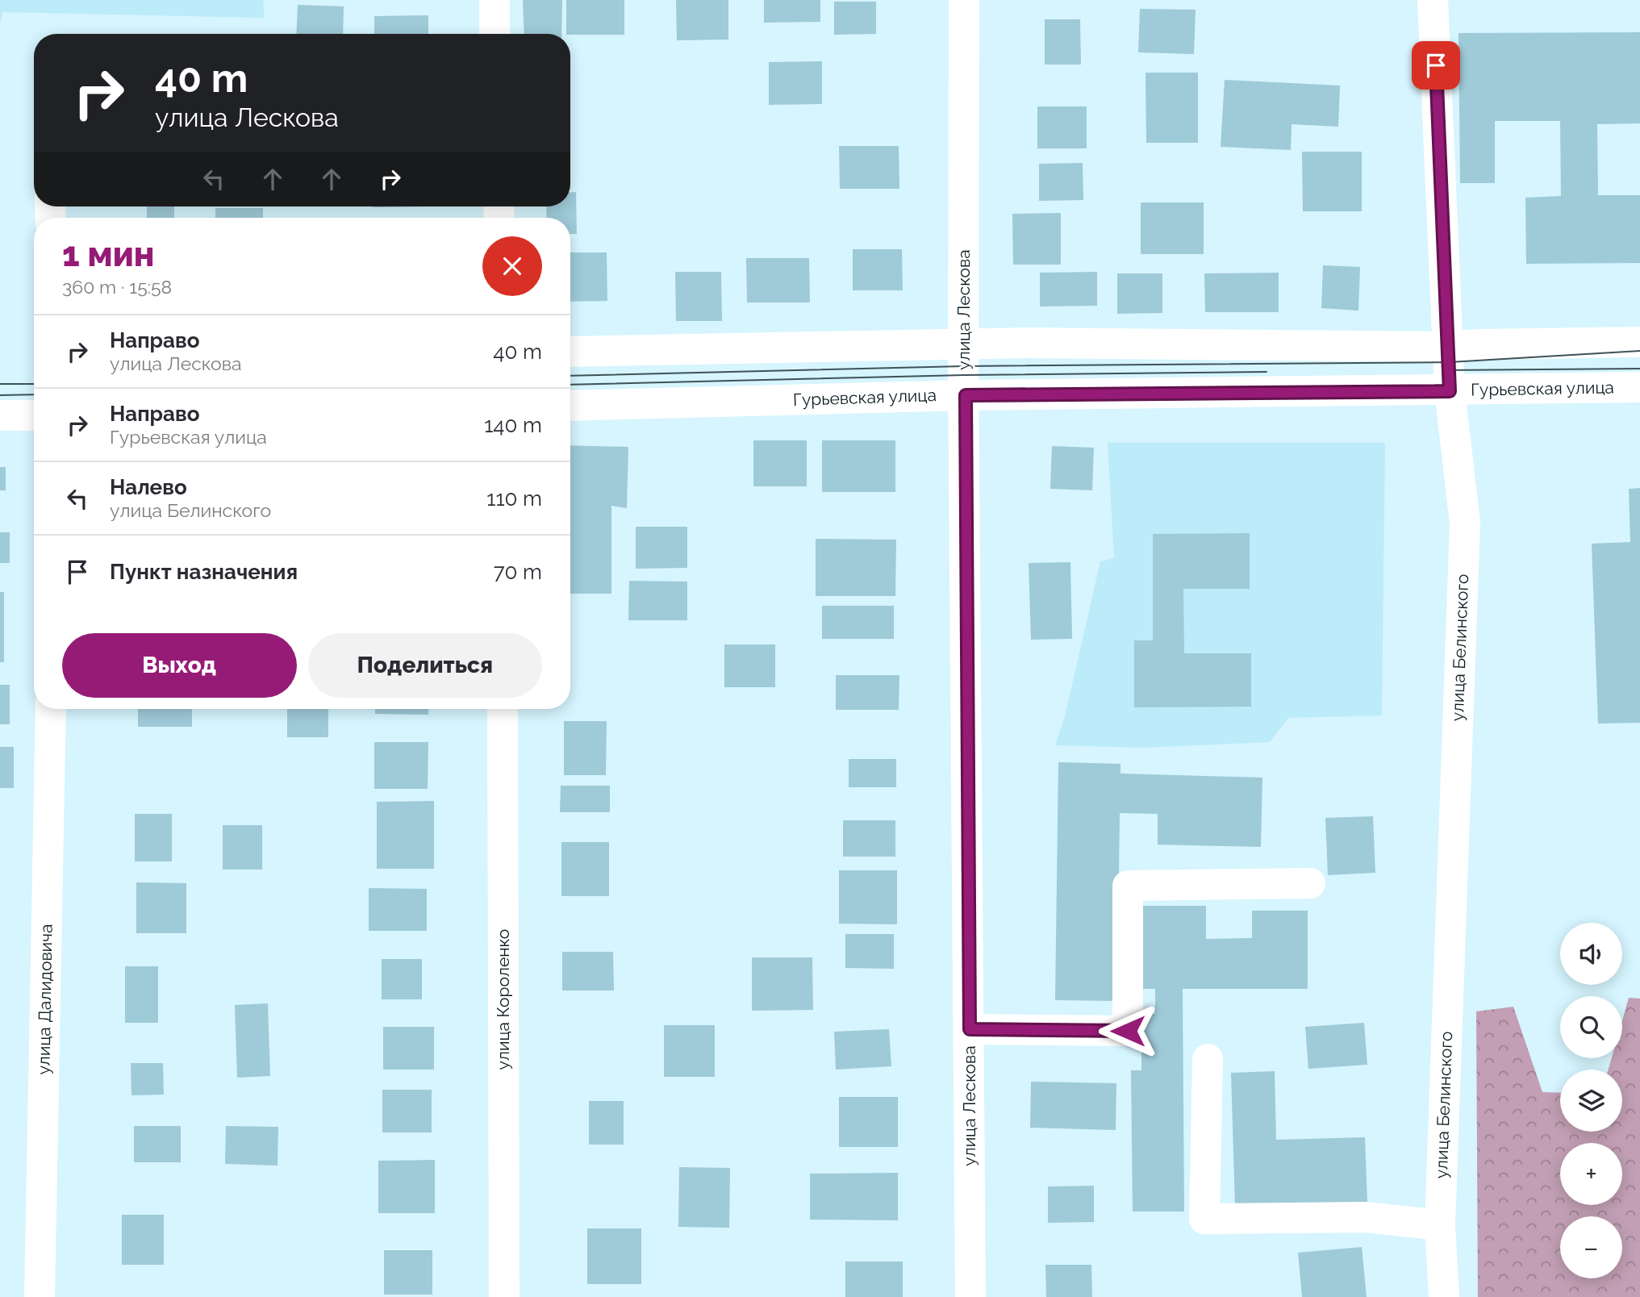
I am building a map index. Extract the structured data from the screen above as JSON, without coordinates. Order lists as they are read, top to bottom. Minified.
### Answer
{"streets":{"street":["улица Лескова","Гурьевская улица","улица Белинского","улица Далидовича","улица Короленко"]},"crossings":[["улица Лескова","Гурьевская улица"],["Гурьевская улица","улица Белинского"]],"page":{"turn":["40 m","улица Лескова"],"heading":["1 мин","360 m · 15:58"],"list":[{"name":"Направо","note":"улица Лескова","value":"40 m"},{"name":"Направо","note":"Гурьевская улица","value":"140 m"},{"name":"Налево","note":"улица Белинского","value":"110 m"},{"name":"Пункт назначения","value":"70 m"}],"buttons":["Выход","Поделиться"],"map_buttons":["+","−"]}}
